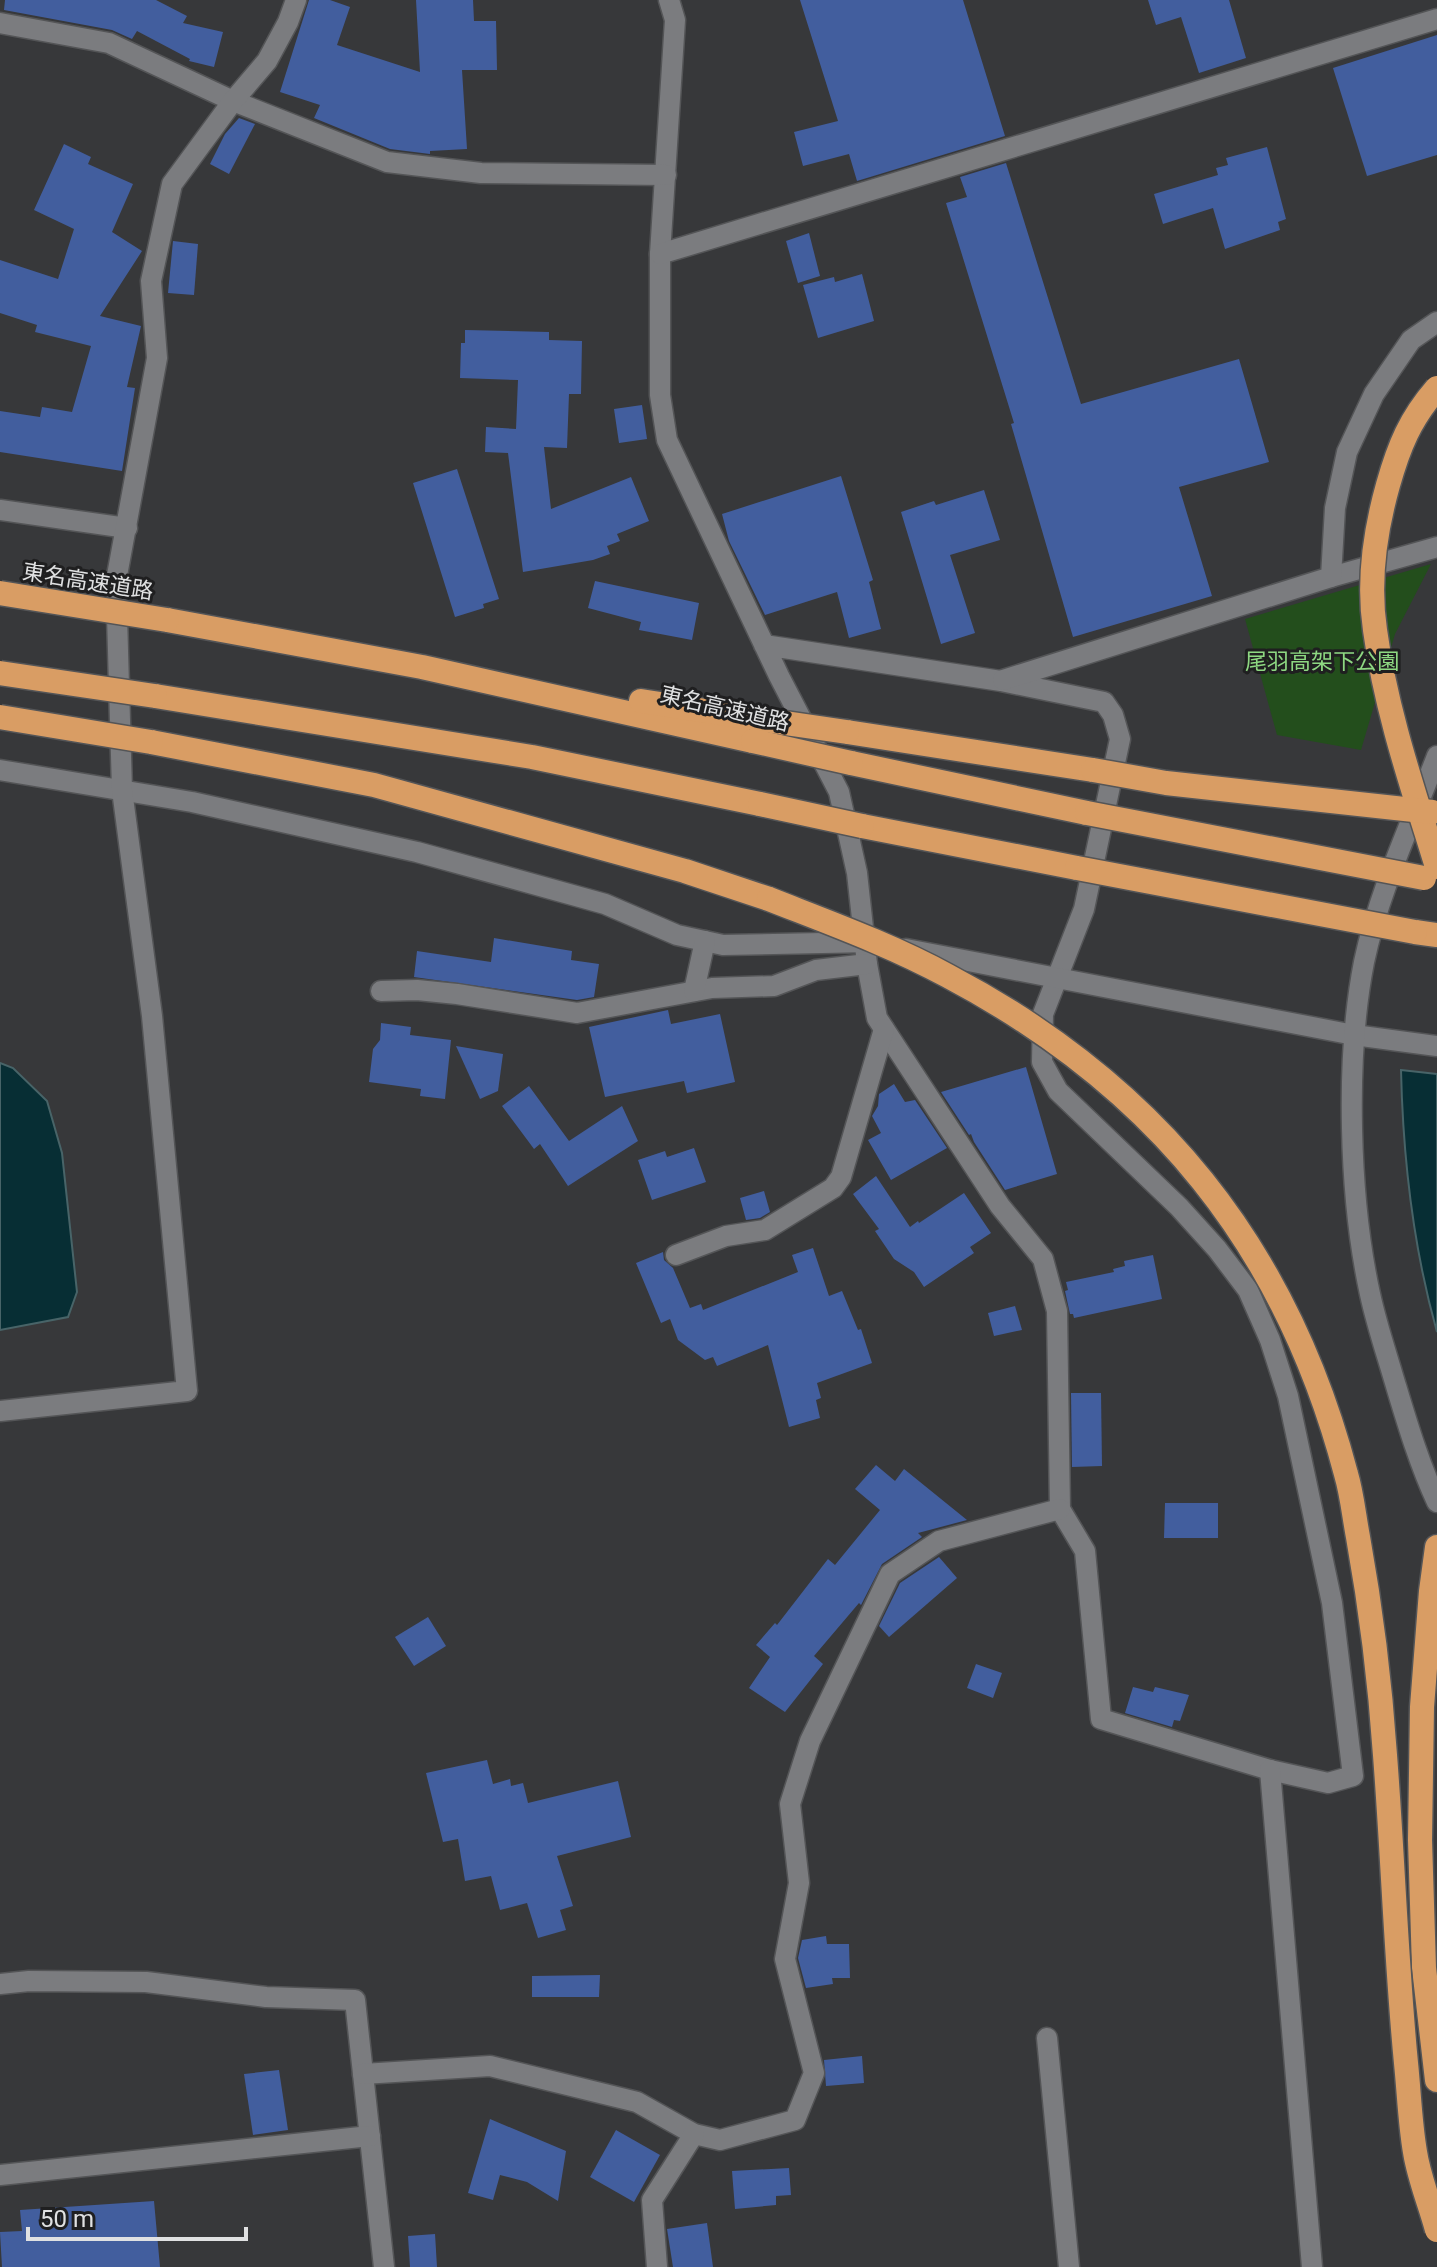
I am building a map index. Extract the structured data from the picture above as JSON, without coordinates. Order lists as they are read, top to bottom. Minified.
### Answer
{"streets":{"highway":["東名高速道路"]},"parks":["尾羽高架下公園"],"scale_bar":"50 m"}
